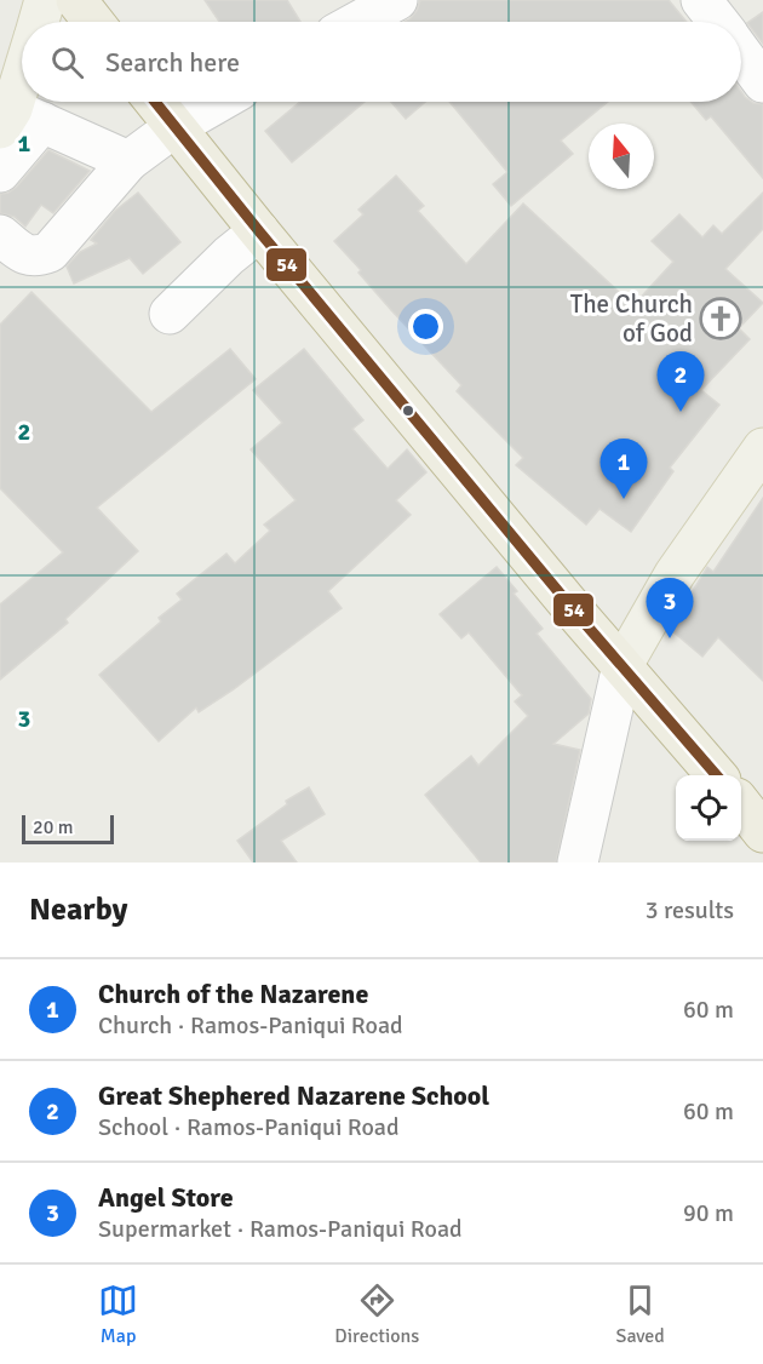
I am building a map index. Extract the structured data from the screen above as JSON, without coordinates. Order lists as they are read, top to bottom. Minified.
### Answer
{"places":{"church":["The Church of God"]},"lines":["transit line 54"],"scale_bar":"20 m","north":"top","page":{"search":"Search here","pins":["2","1","3"],"scale":"20 m","heading":["Nearby","3 results"],"list":[{"mark":"1","name":"Church of the Nazarene","note":"Church · Ramos-Paniqui Road","value":"60 m"},{"mark":"2","name":"Great Shephered Nazarene School","note":"School · Ramos-Paniqui Road","value":"60 m"},{"mark":"3","name":"Angel Store","note":"Supermarket · Ramos-Paniqui Road","value":"90 m"}],"nav":["Map","Directions","Saved"]},"grid":{"rows":["1","2","3"]}}
